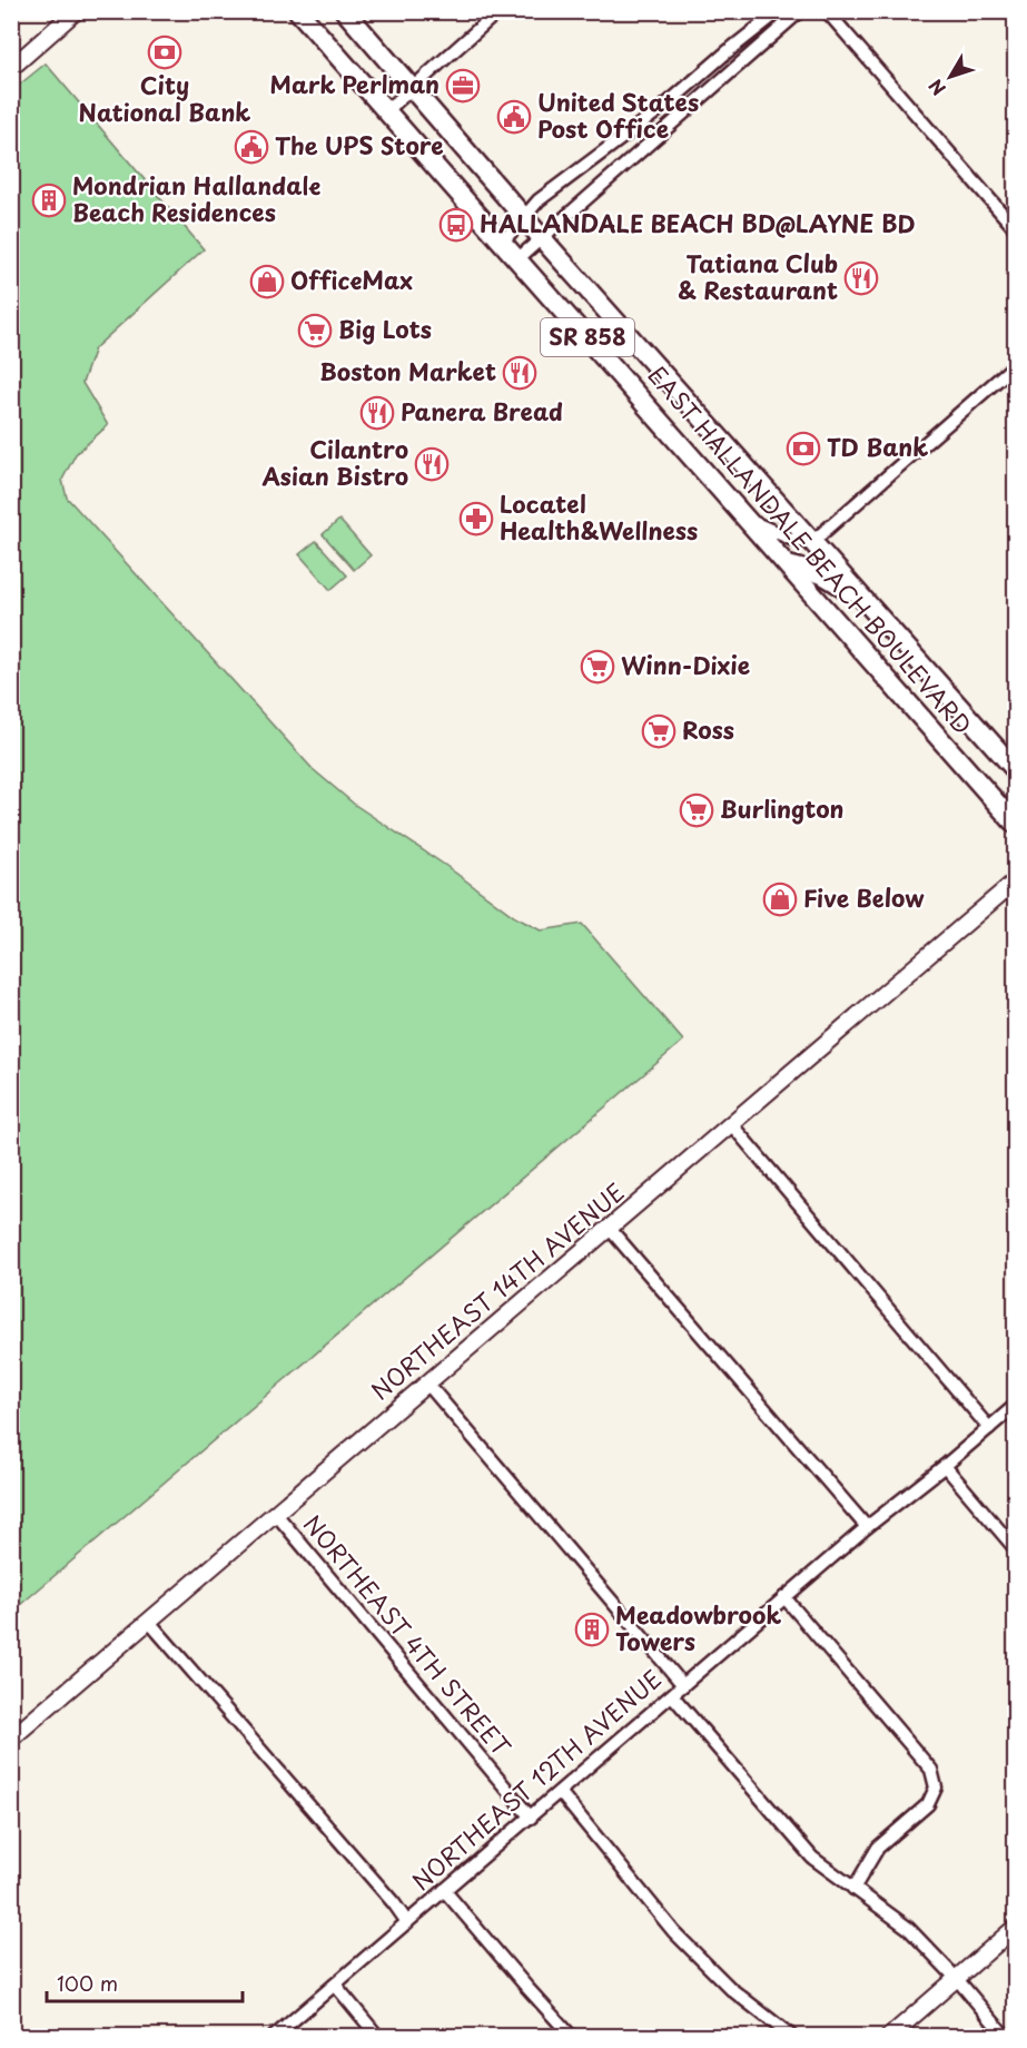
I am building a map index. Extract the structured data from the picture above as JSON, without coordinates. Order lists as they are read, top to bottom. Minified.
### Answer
{"streets":{"main road":["SR 858","EAST HALLANDALE BEACH BOULEVARD"],"street":["NORTHEAST 14TH AVENUE","NORTHEAST 4TH STREET","NORTHEAST 12TH AVENUE"]},"crossings":[["NORTHEAST 14TH AVENUE","NORTHEAST 4TH STREET"],["NORTHEAST 4TH STREET","NORTHEAST 12TH AVENUE"]],"places":{"bank":["City National Bank","TD Bank"],"office":["Mark Perlman"],"public building":["United States Post Office","The UPS Store"],"building":["Mondrian Hallandale Beach Residences","Meadowbrook Towers"],"bus stop":["HALLANDALE BEACH BD@LAYNE BD"],"restaurant":["Tatiana Club & Restaurant","Boston Market","Panera Bread","Cilantro Asian Bistro"],"shop":["OfficeMax","Five Below"],"supermarket":["Big Lots","Winn-Dixie","Ross","Burlington"],"pharmacy":["Locatel Health&Wellness"]},"scale_bar":"100 m","north":"bottom left"}
